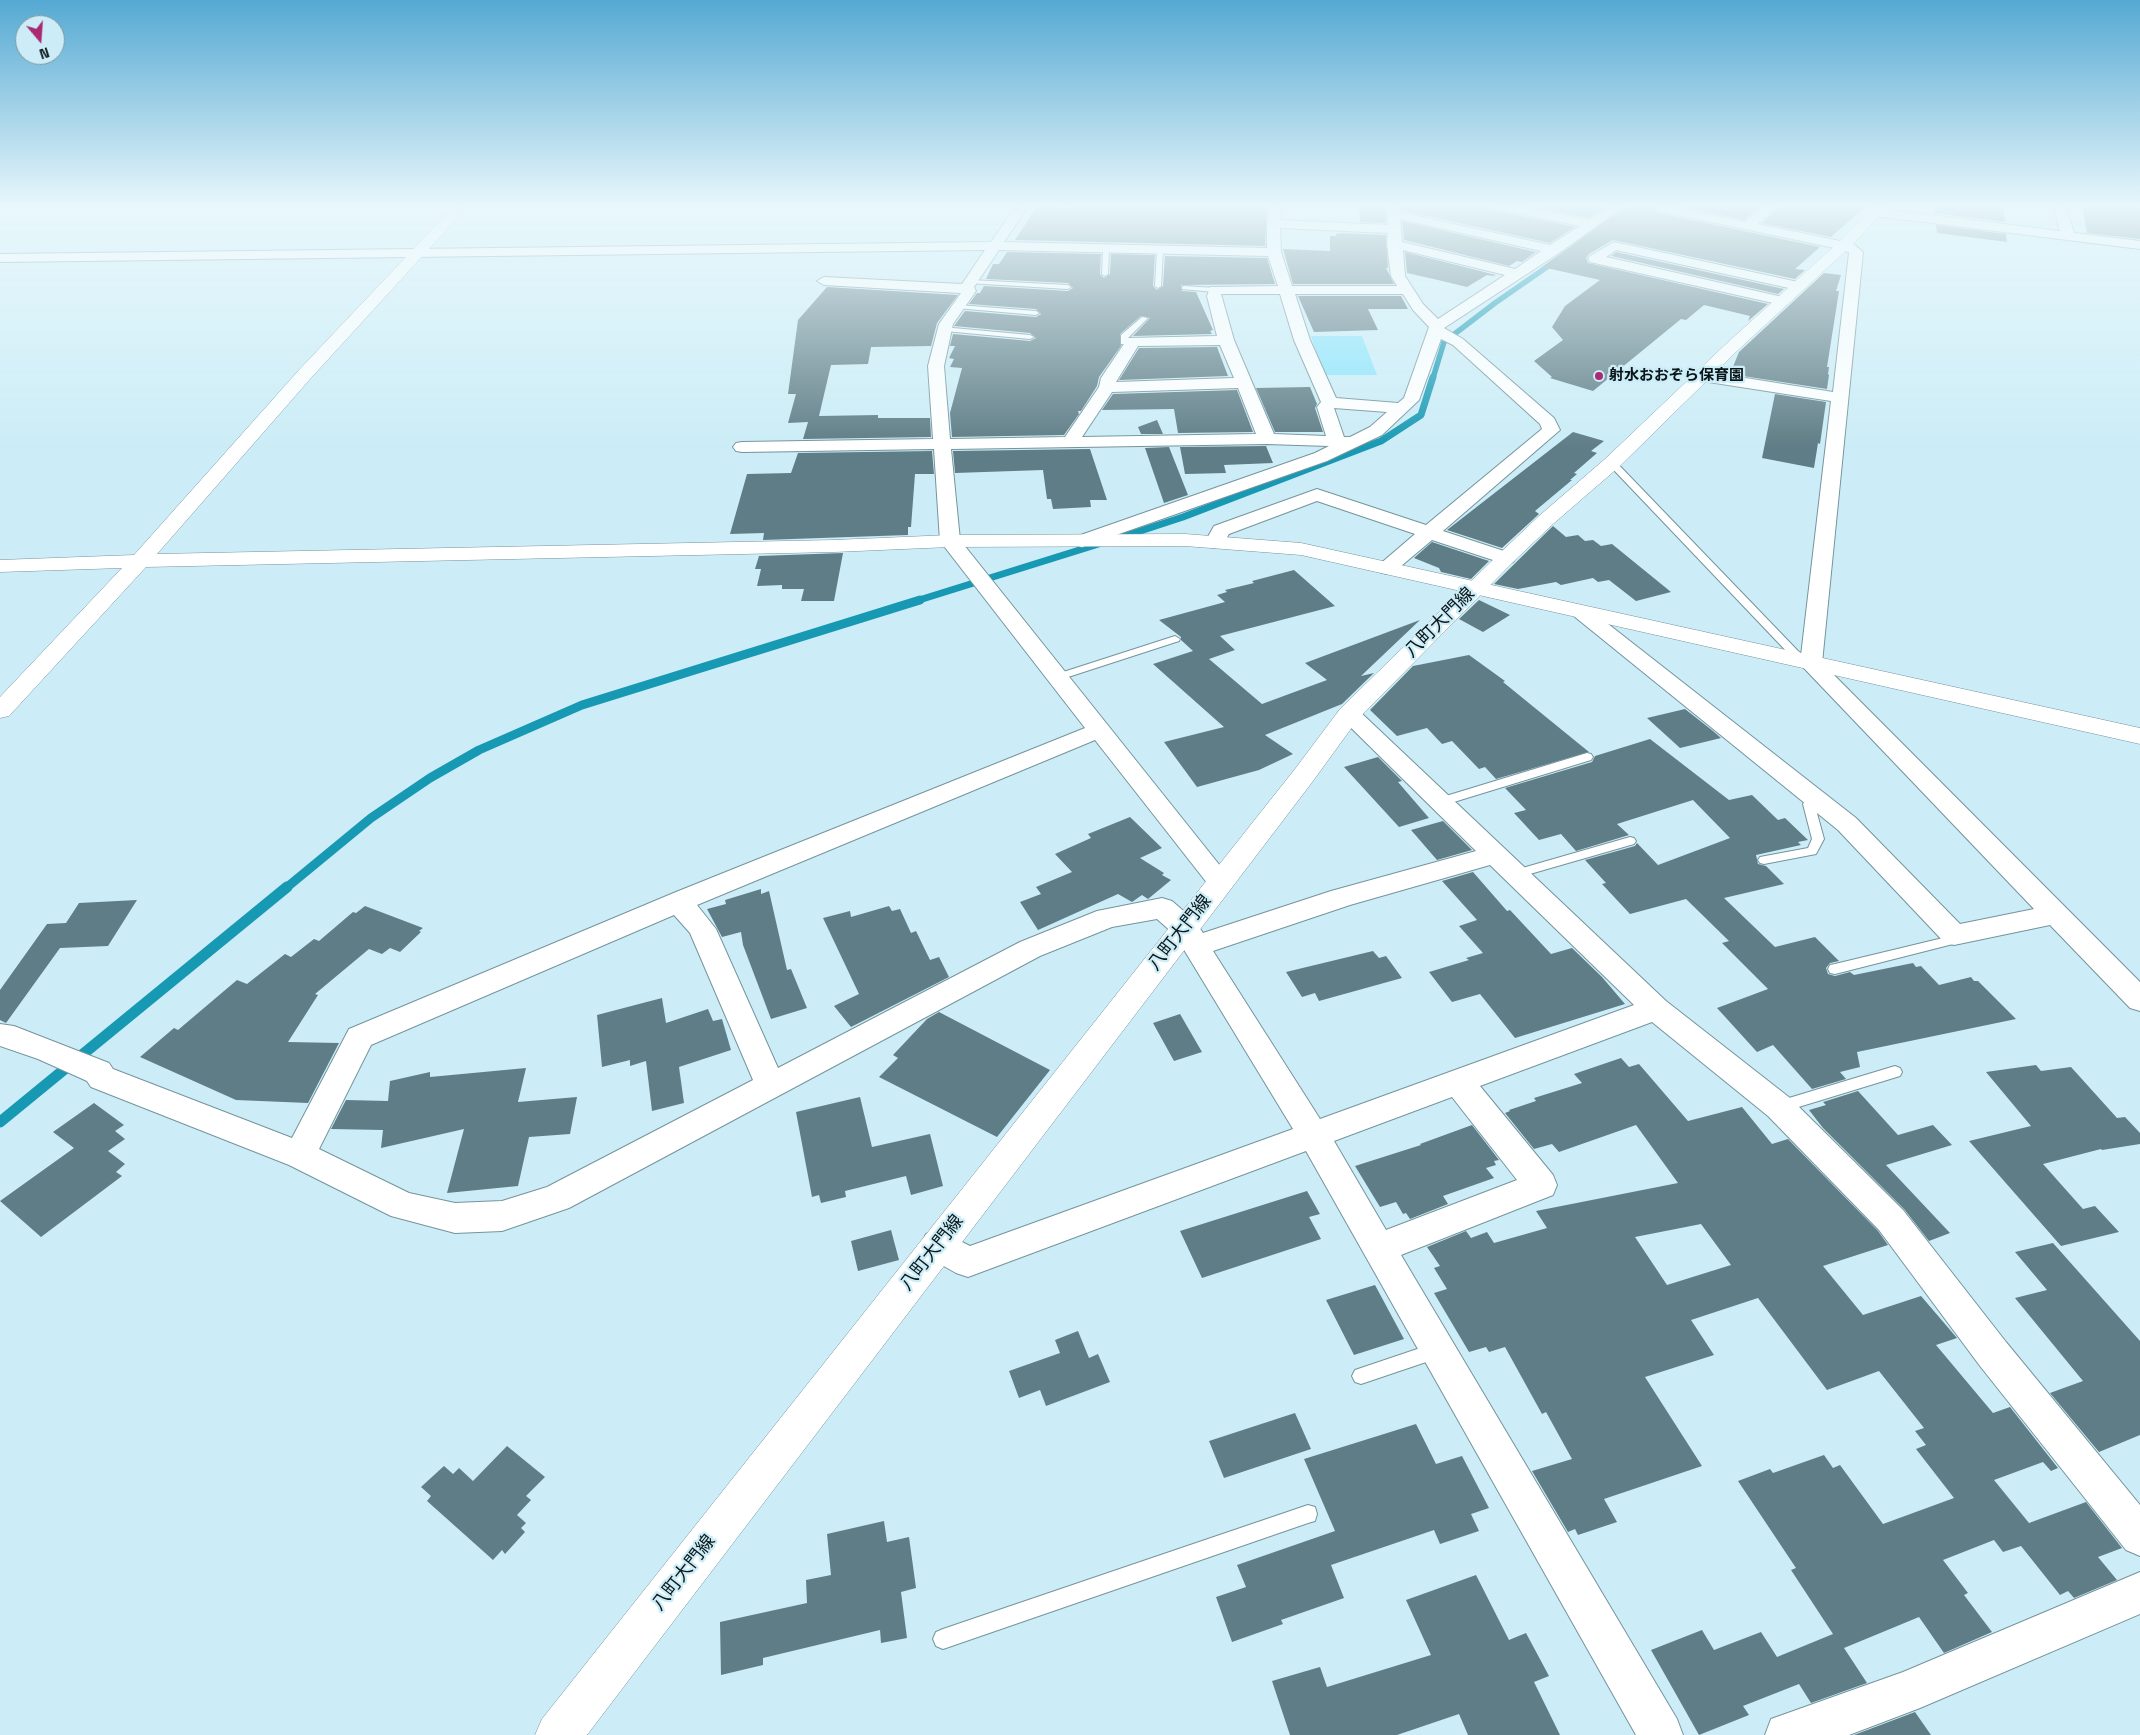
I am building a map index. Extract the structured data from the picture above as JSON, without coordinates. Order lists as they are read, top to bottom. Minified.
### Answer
{"streets":{"street":["八町大門線"]},"places":["射水おおぞら保育園"],"north":"bottom"}
